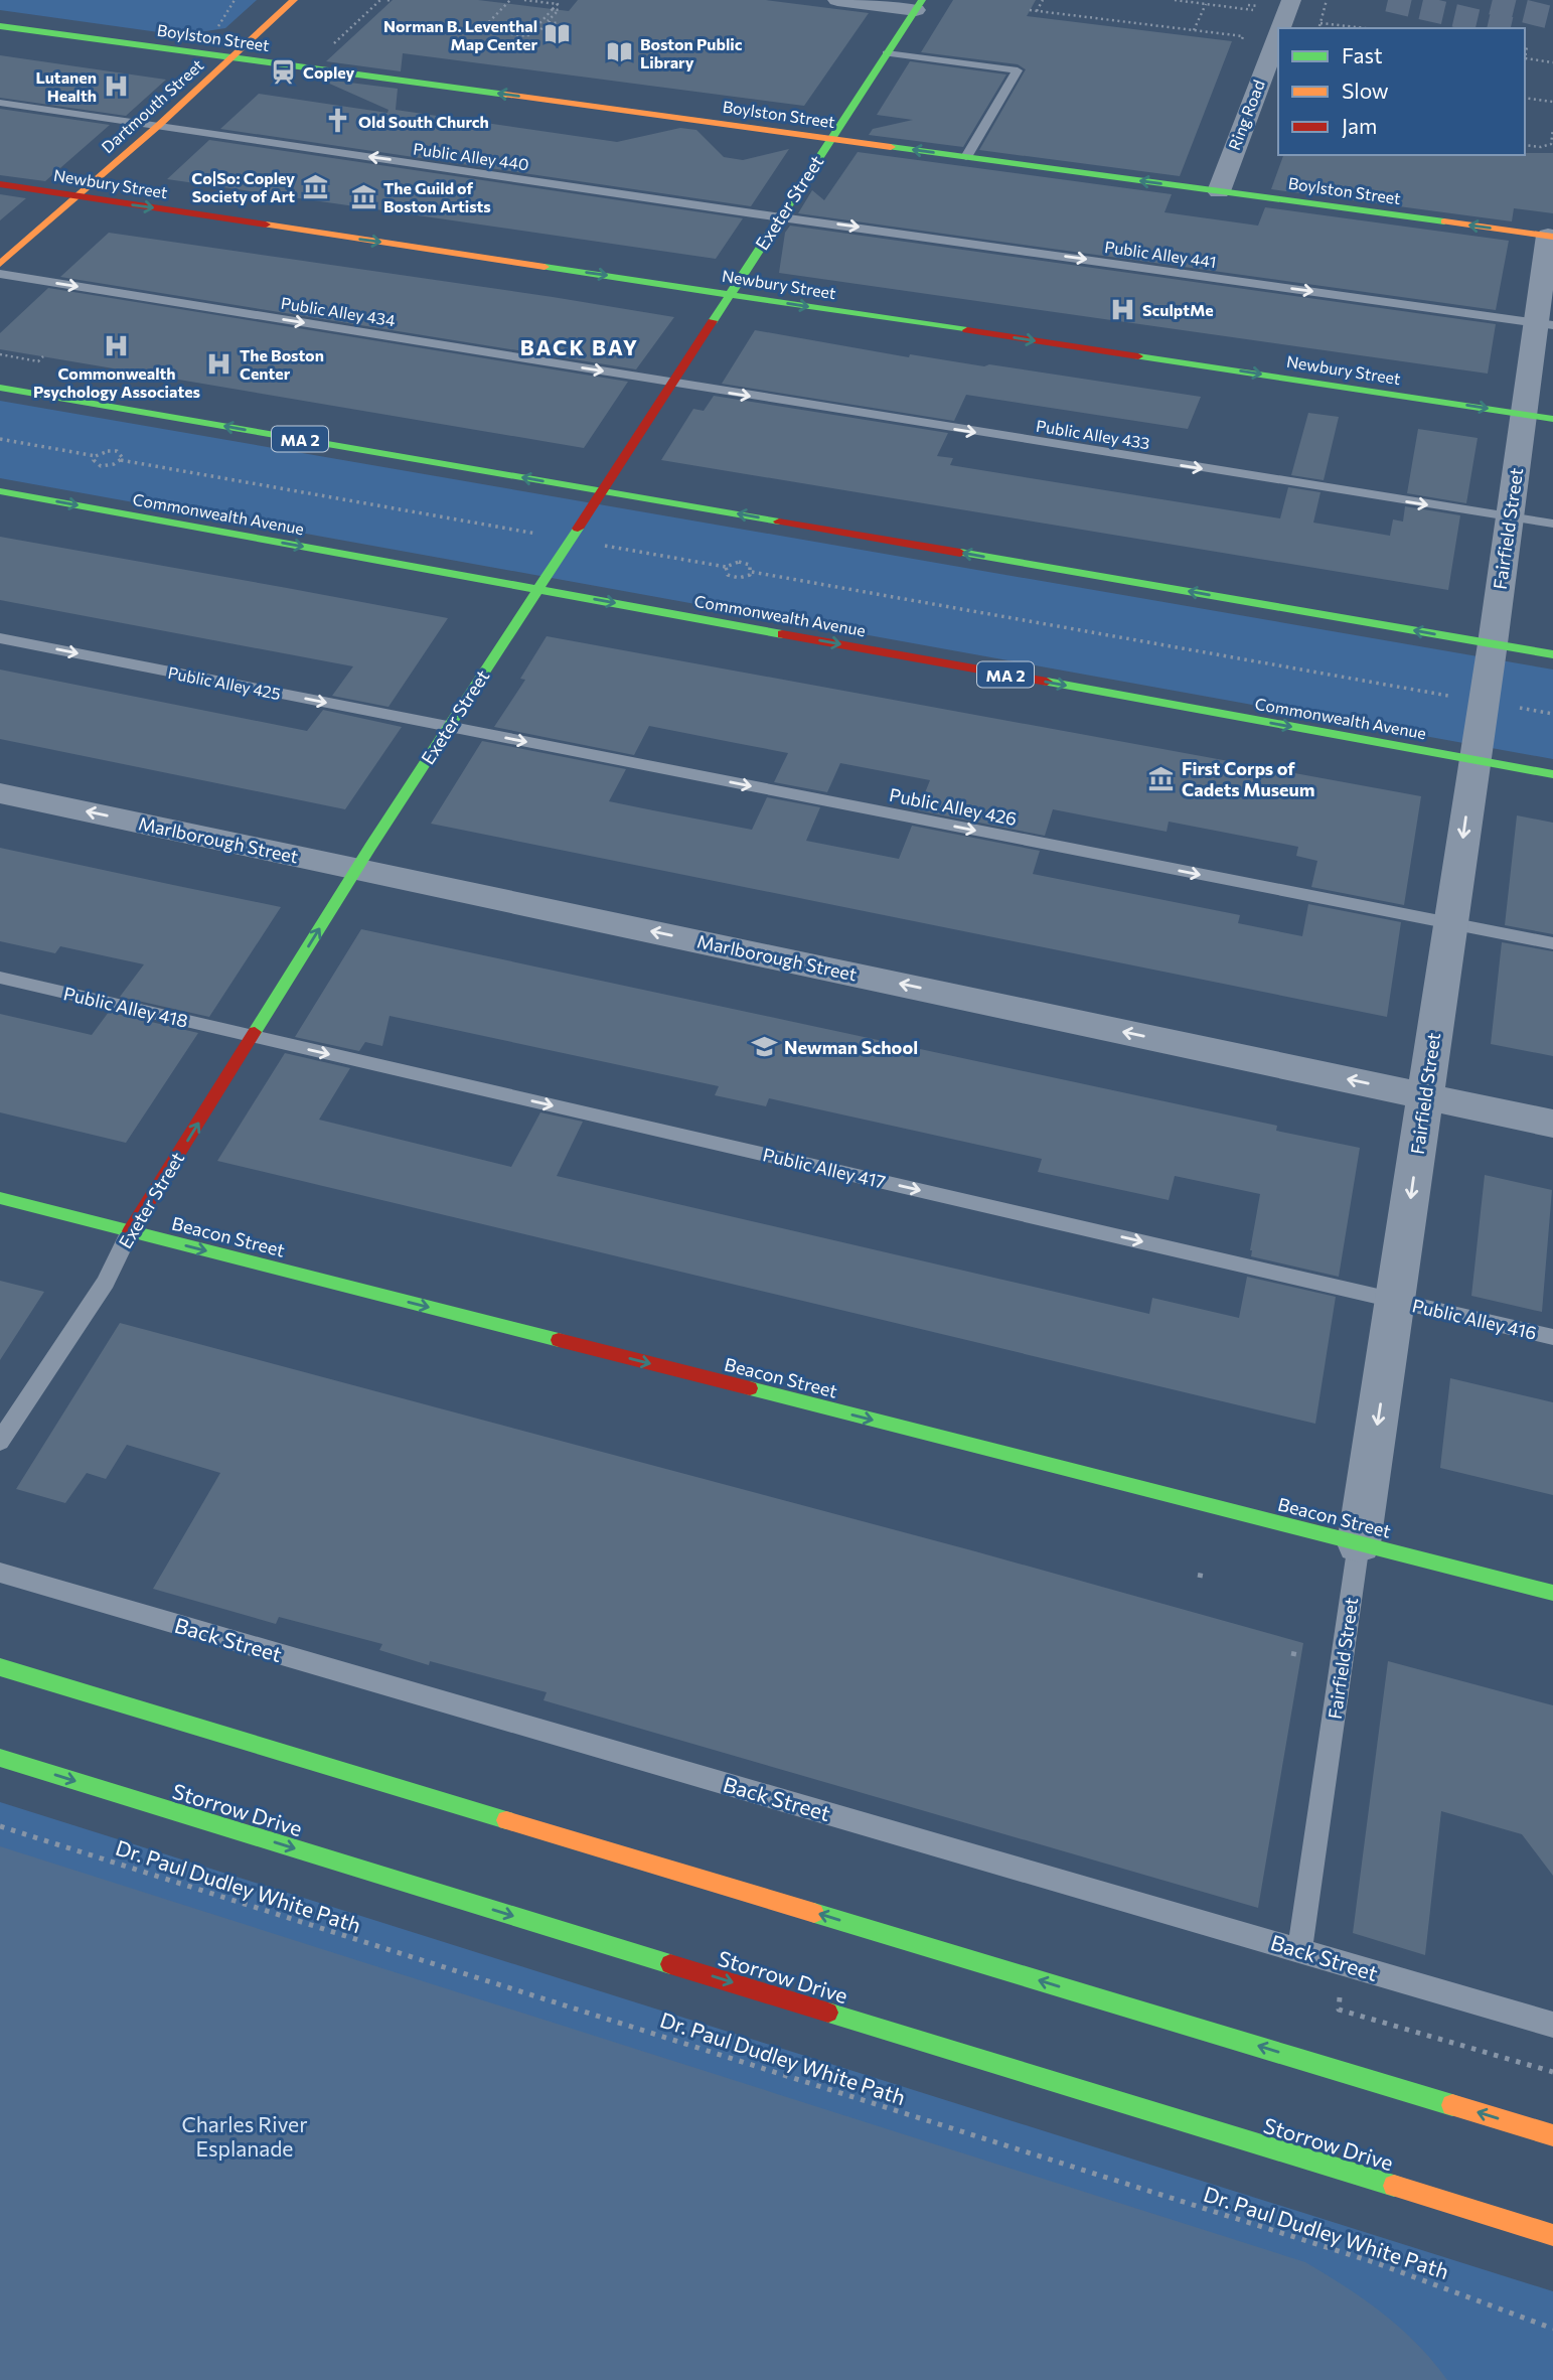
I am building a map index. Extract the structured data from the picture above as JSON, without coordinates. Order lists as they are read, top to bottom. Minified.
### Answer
{"streets":{"main road":["Boylston Street","Dartmouth Street","Newbury Street","Exeter Street","MA 2","Commonwealth Avenue","Beacon Street","Storrow Drive"],"street":["Ring Road","Fairfield Street","Marlborough Street"],"lane":["Public Alley 440","Public Alley 441","Public Alley 434","Public Alley 433","Public Alley 425","Public Alley 426","Public Alley 418","Public Alley 417","Public Alley 416","Back Street"],"path":["Dr. Paul Dudley White Path"]},"crossings":[["Boylston Street","Dartmouth Street"],["Boylston Street","Ring Road"],["Boylston Street","Exeter Street"],["Boylston Street","Fairfield Street"],["Dartmouth Street","Public Alley 440"],["Dartmouth Street","Newbury Street"],["Public Alley 440","Exeter Street"],["Public Alley 440","Public Alley 441"],["Newbury Street","Exeter Street"],["Newbury Street","Fairfield Street"],["Exeter Street","Public Alley 441"],["Exeter Street","Public Alley 434"],["Exeter Street","Public Alley 433"],["Exeter Street","MA 2"],["Exeter Street","Commonwealth Avenue"],["Exeter Street","Public Alley 425"],["Exeter Street","Public Alley 426"],["Exeter Street","Marlborough Street"],["Exeter Street","Public Alley 418"],["Exeter Street","Public Alley 417"],["Exeter Street","Beacon Street"],["Public Alley 441","Fairfield Street"],["Public Alley 434","Public Alley 433"],["Public Alley 433","Fairfield Street"],["MA 2","Fairfield Street"],["Commonwealth Avenue","Fairfield Street"],["Fairfield Street","Public Alley 426"],["Fairfield Street","Marlborough Street"],["Fairfield Street","Public Alley 417"],["Fairfield Street","Beacon Street"],["Fairfield Street","Public Alley 416"],["Fairfield Street","Back Street"],["Public Alley 425","Public Alley 426"],["Public Alley 418","Public Alley 417"],["Public Alley 417","Public Alley 416"]],"one_way":["Boylston Street","Public Alley 440","Newbury Street","Public Alley 441","Public Alley 434","Public Alley 433","Fairfield Street","Public Alley 425","Public Alley 426","Marlborough Street","Public Alley 417","Beacon Street"],"districts":["BACK BAY"],"parks":["Charles River Esplanade"],"places":{"library":["Norman B. Leventhal Map Center","Boston Public Library"],"station":["Copley"],"hospital":["Lutanen Health","SculptMe","Commonwealth Psychology Associates","The Boston Center"],"church":["Old South Church"],"museum":["Co|So: Copley Society of Art","The Guild of Boston Artists","First Corps of Cadets Museum"],"school or university":["Newman School"]},"legend":["Fast","Slow","Jam"]}
